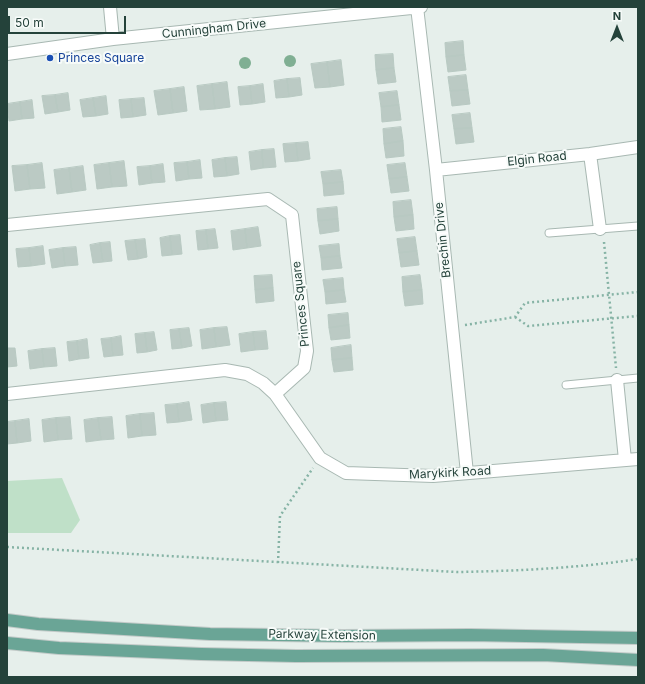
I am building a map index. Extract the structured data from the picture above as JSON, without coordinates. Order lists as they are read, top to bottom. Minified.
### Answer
{"streets":{"main road":["Parkway Extension"],"street":["Cunningham Drive","Elgin Road","Brechin Drive","Princes Square","Marykirk Road"]},"crossings":[["Cunningham Drive","Brechin Drive"],["Elgin Road","Brechin Drive"],["Brechin Drive","Marykirk Road"],["Princes Square","Marykirk Road"]],"places":["Princes Square"],"scale_bar":"50 m","north":"top"}
